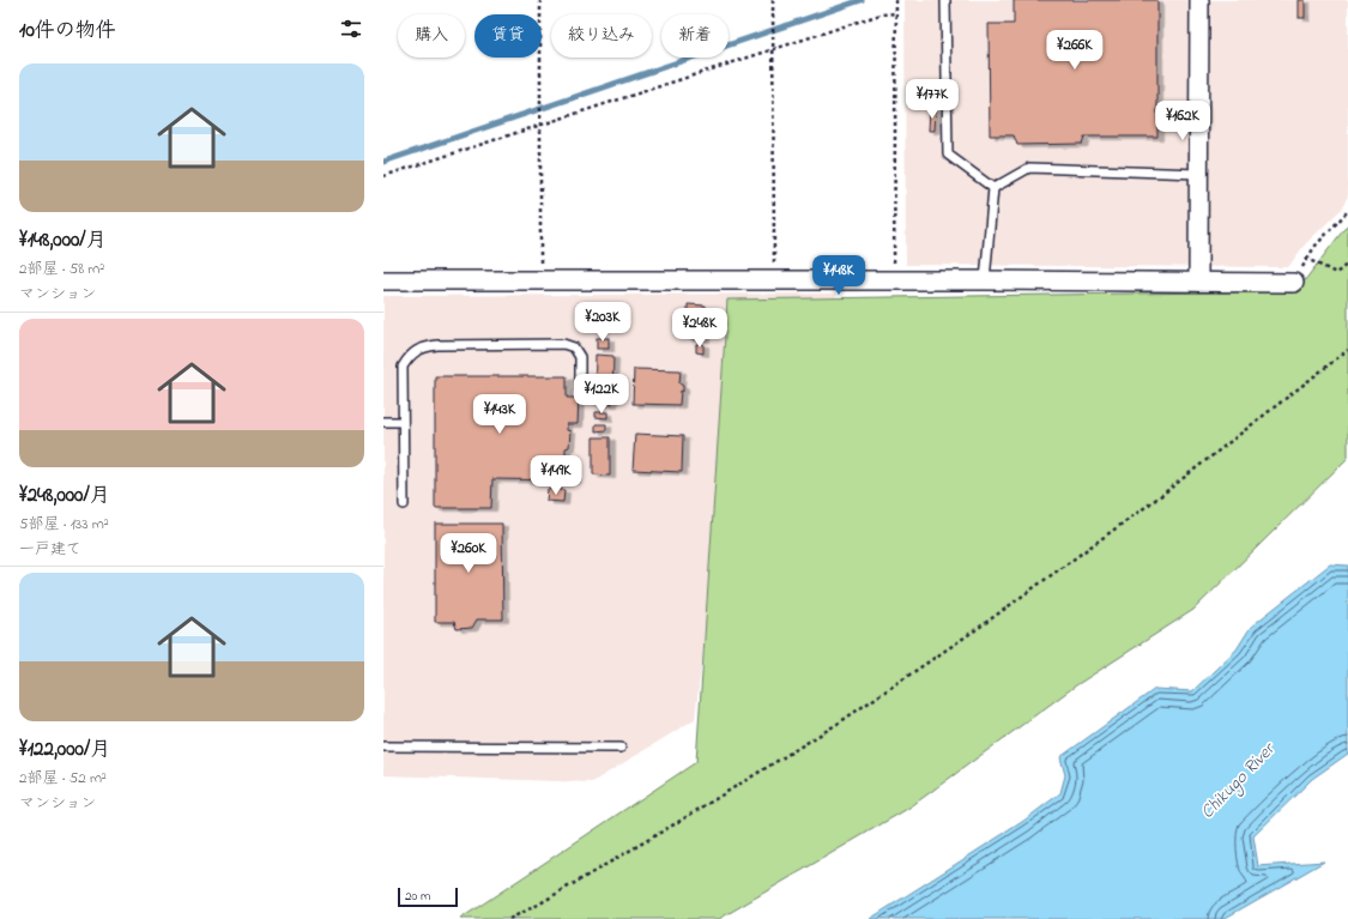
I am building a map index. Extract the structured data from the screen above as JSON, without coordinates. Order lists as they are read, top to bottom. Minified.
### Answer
{"water":["Chikugo River"],"scale_bar":"20 m","page":{"heading":"10件の物件","chip":["購入","賃貸","絞り込み","新着"],"price":["¥266K","¥177K","¥162K","¥148K","¥203K","¥248K","¥122K","¥143K","¥149K","¥260K"],"list":[{"name":"¥148,000/月","note":"2部屋 · 58 m² · マンション"},{"name":"¥248,000/月","note":"5部屋 · 133 m² · 一戸建て"},{"name":"¥122,000/月","note":"2部屋 · 52 m² · マンション"}],"scale":"20 m"}}
